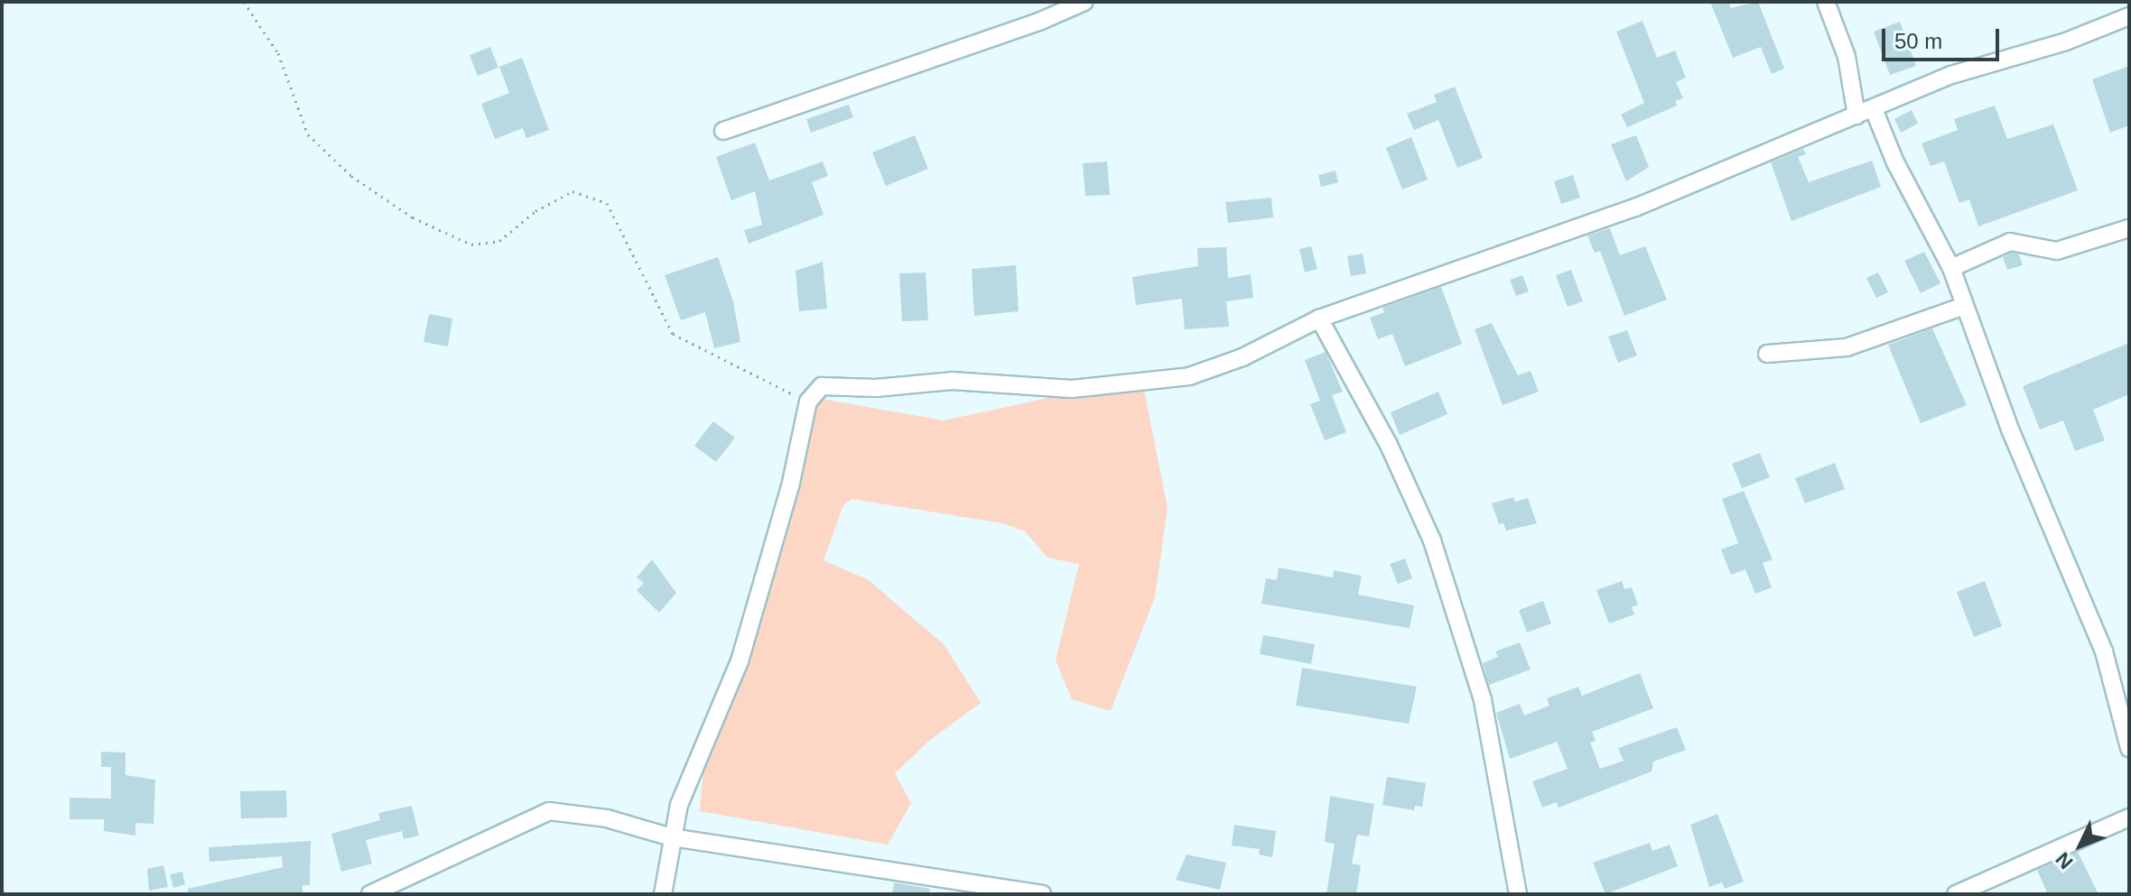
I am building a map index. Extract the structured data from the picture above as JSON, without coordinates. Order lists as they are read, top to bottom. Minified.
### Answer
{"scale_bar":"50 m","north":"bottom left"}
